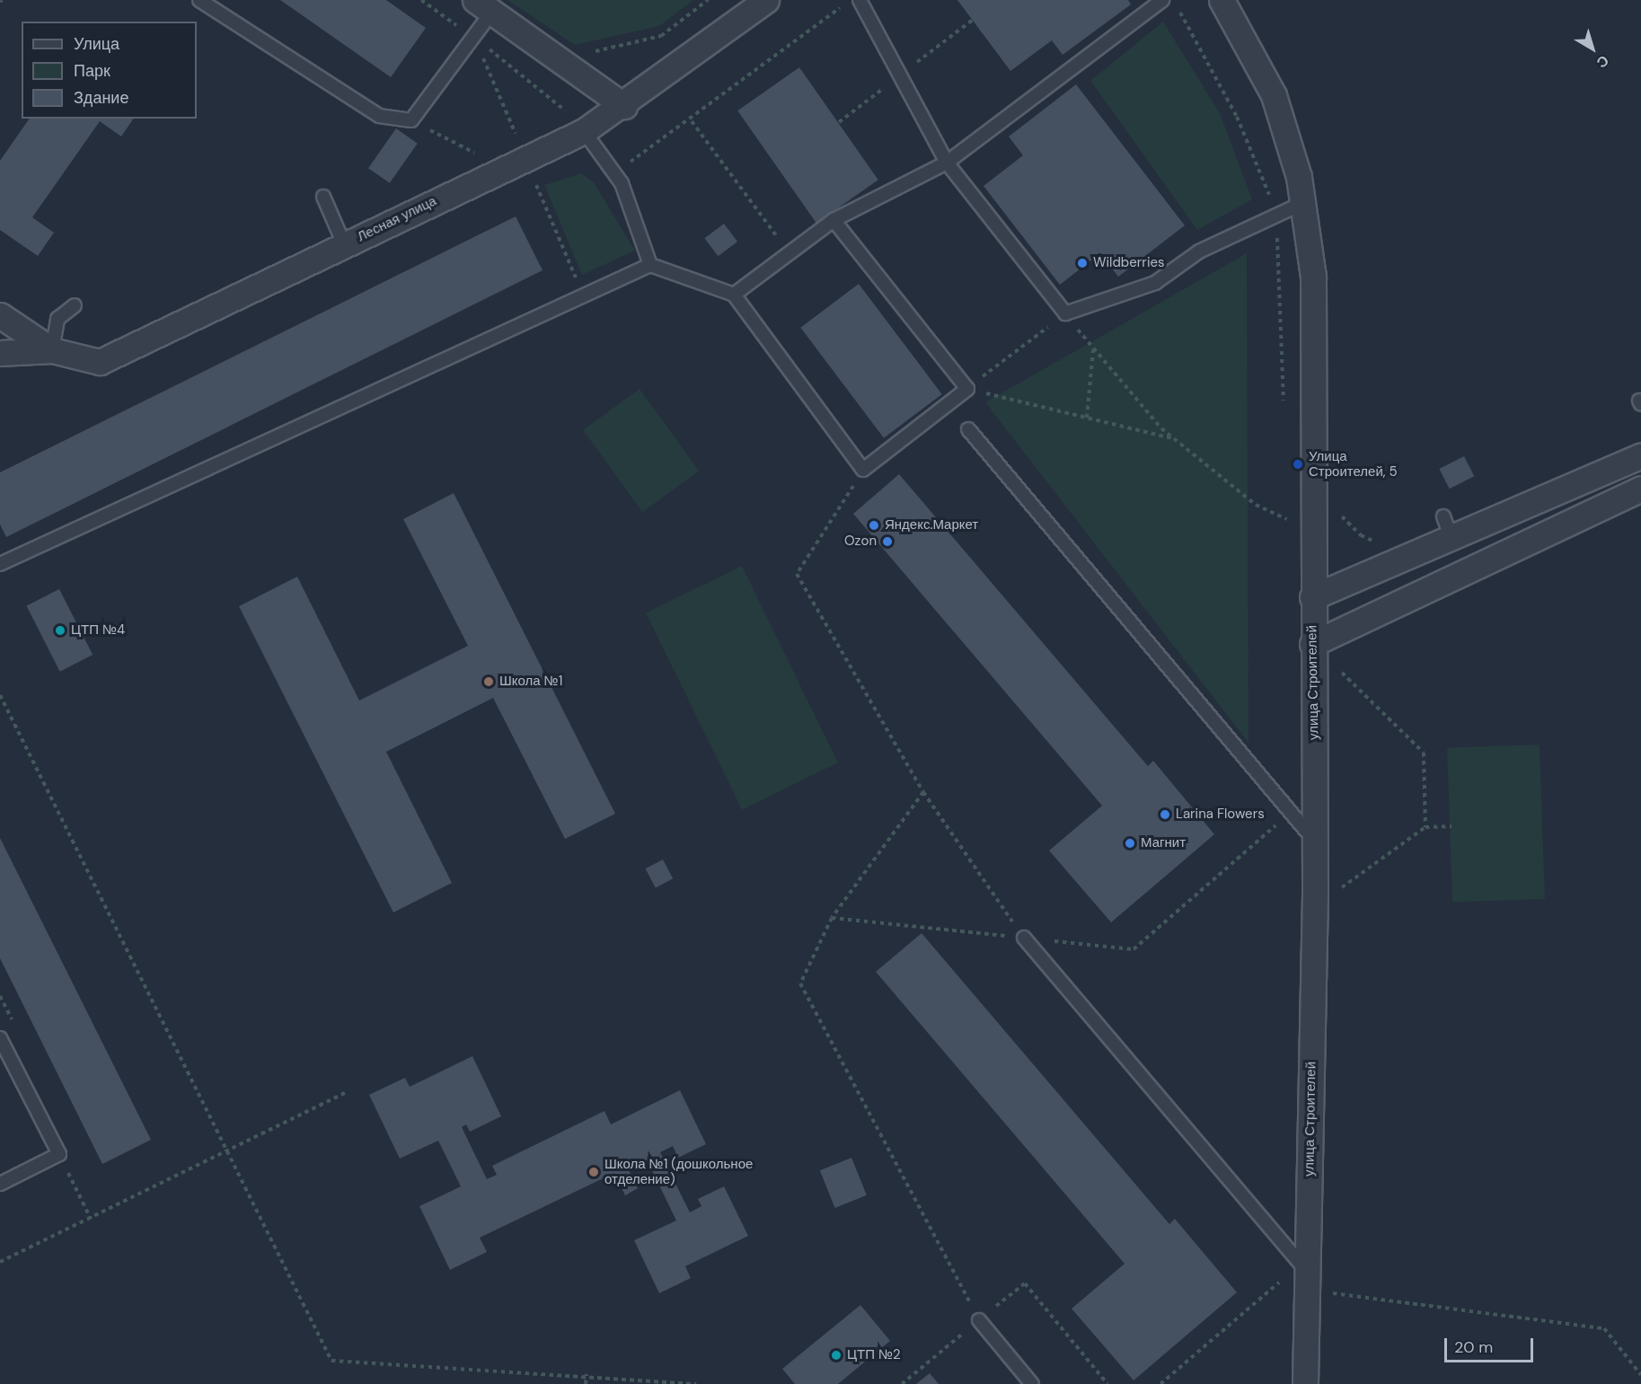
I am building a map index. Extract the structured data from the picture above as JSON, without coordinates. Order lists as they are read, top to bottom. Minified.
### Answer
{"streets":{"street":["Лесная улица","улица Строителей"]},"places":["Wildberries","Улица Строителей, 5","Яндекс.Маркет","Ozon","ЦТП №4","Школа №1","Larina Flowers","Магнит","Школа №1 (дошкольное отделение)","ЦТП №2"],"legend":["Улица","Парк","Здание"],"scale_bar":"20 m","north":"bottom right"}
